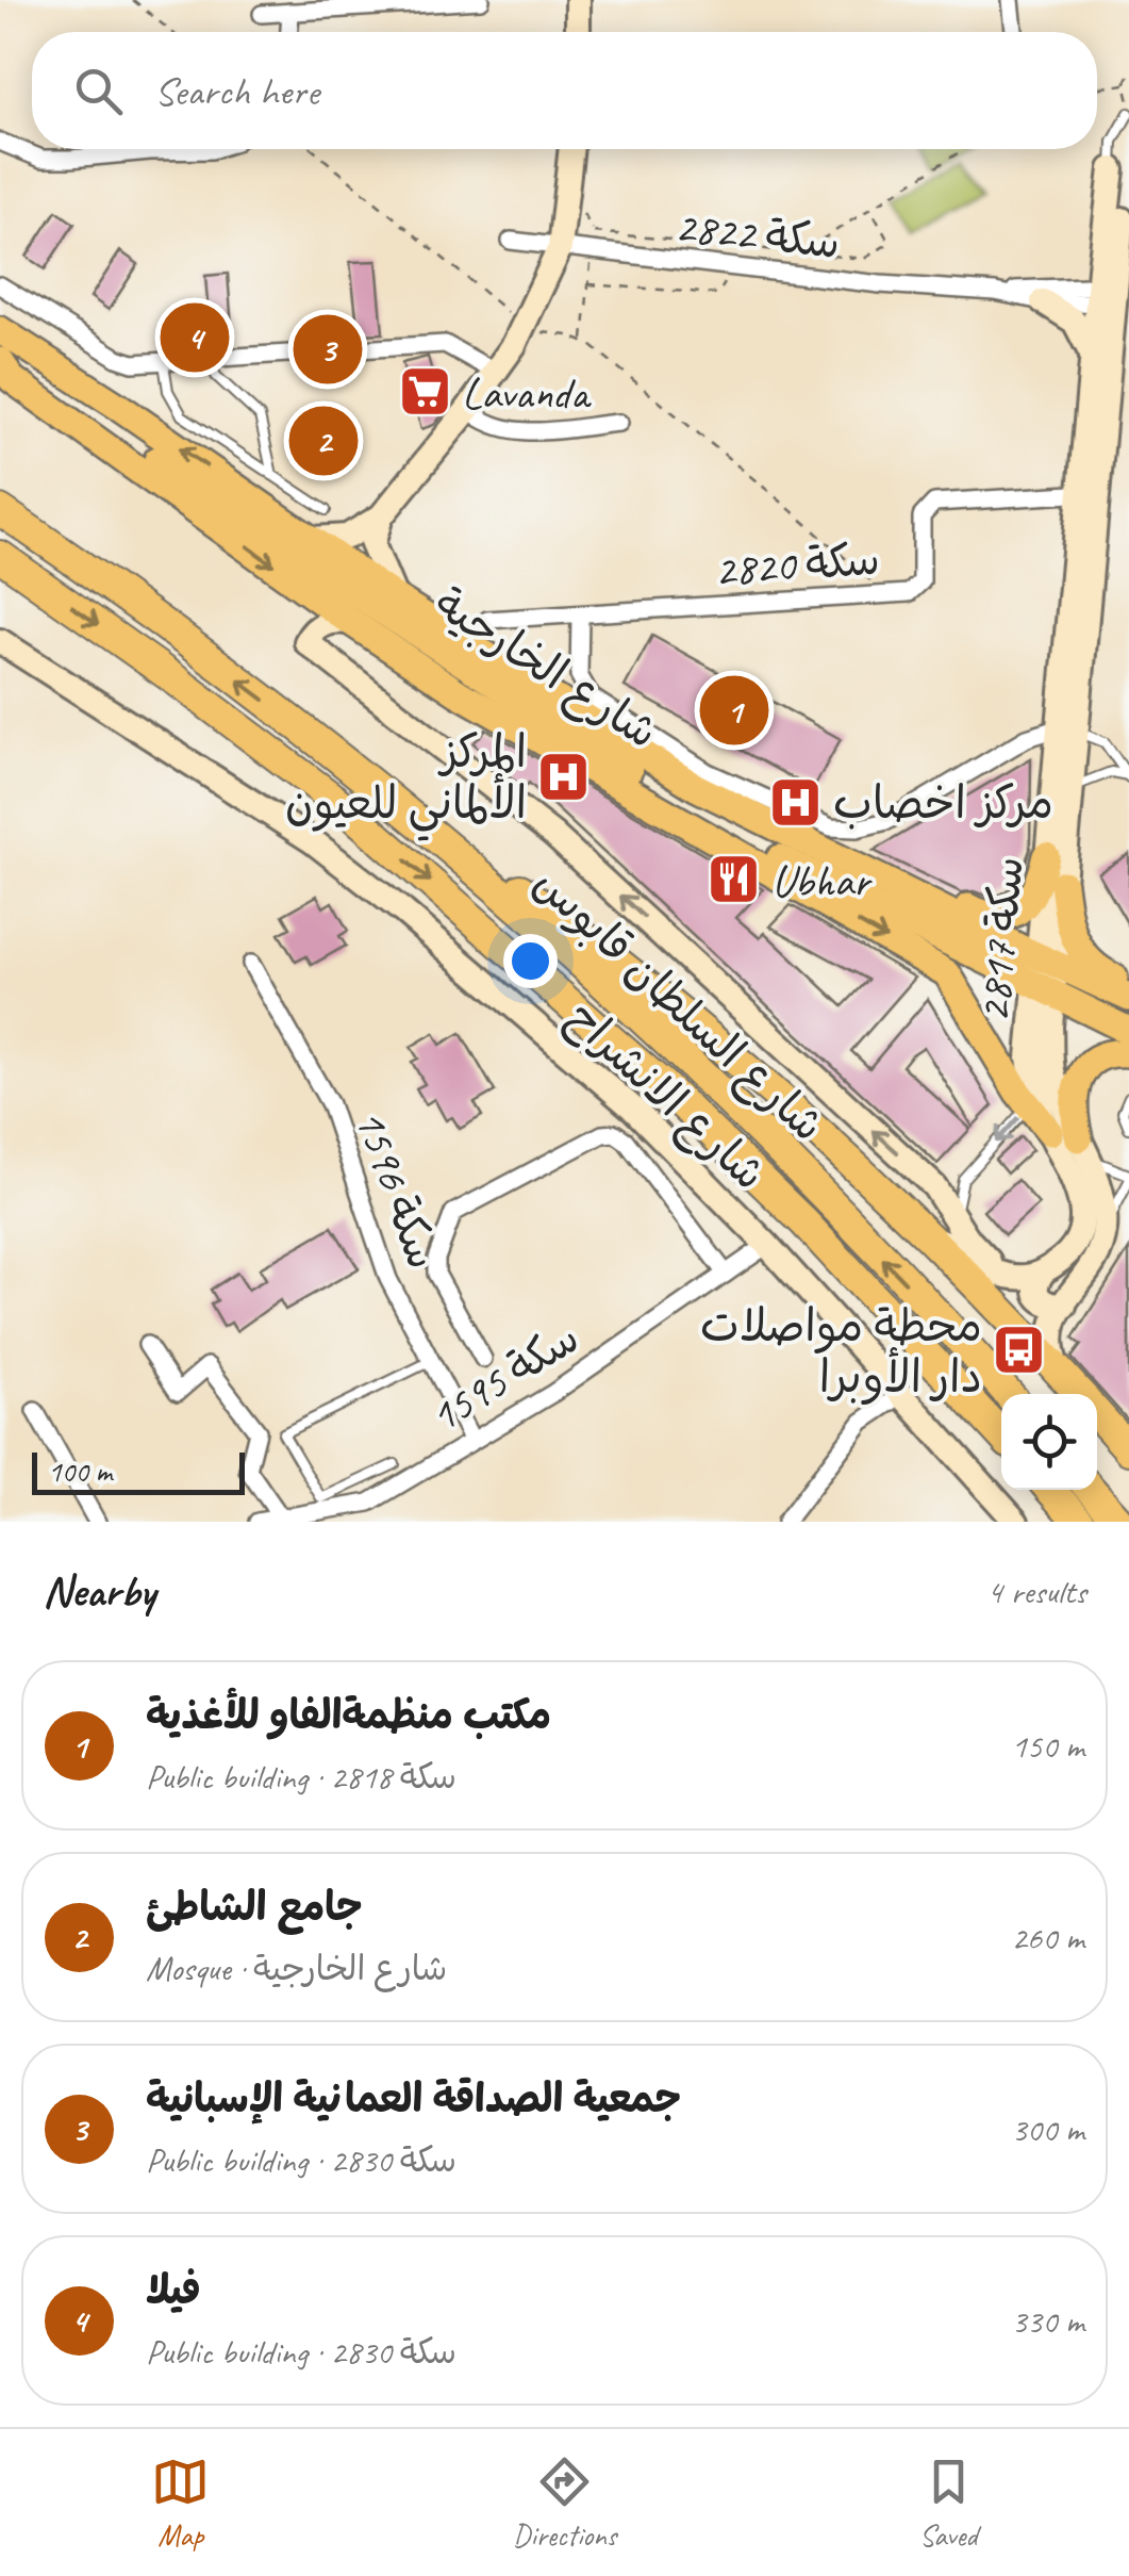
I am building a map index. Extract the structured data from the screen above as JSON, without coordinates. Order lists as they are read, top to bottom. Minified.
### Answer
{"streets":{"highway":["شارع السلطان قابوس"],"main road":["شارع الخارجية"],"street":["سكة 2822","سكة 2820","سكة 2817","شارع الانشراح","سكة 1596","سكة 1595"]},"crossings":[["سكة 2822","سكة 2817"],["سكة 2820","سكة 2817"],["شارع الخارجية","سكة 2817"],["شارع الانشراح","سكة 1595"],["سكة 1596","سكة 1595"]],"places":{"supermarket":["Lavanda"],"hospital":["المركز الألماني للعيون","مركز اخصاب"],"restaurant":["Ubhar"],"bus stop":["محطة مواصلات دار الأوبرا"]},"scale_bar":"100 m","page":{"search":"Search here","pins":["4","3","2","1"],"scale":"100 m","heading":["Nearby","4 results"],"list":[{"mark":"1","name":"مكتب منظمةالفاو للأغذية","note":"Public building · سكة 2818","value":"150 m"},{"mark":"2","name":"جامع الشاطئ","note":"Mosque · شارع الخارجية","value":"260 m"},{"mark":"3","name":"جمعية الصداقة العمانية الإسبانية","note":"Public building · سكة 2830","value":"300 m"},{"mark":"4","name":"فيلا","note":"Public building · سكة 2830","value":"330 m"}],"nav":["Map","Directions","Saved"]}}
